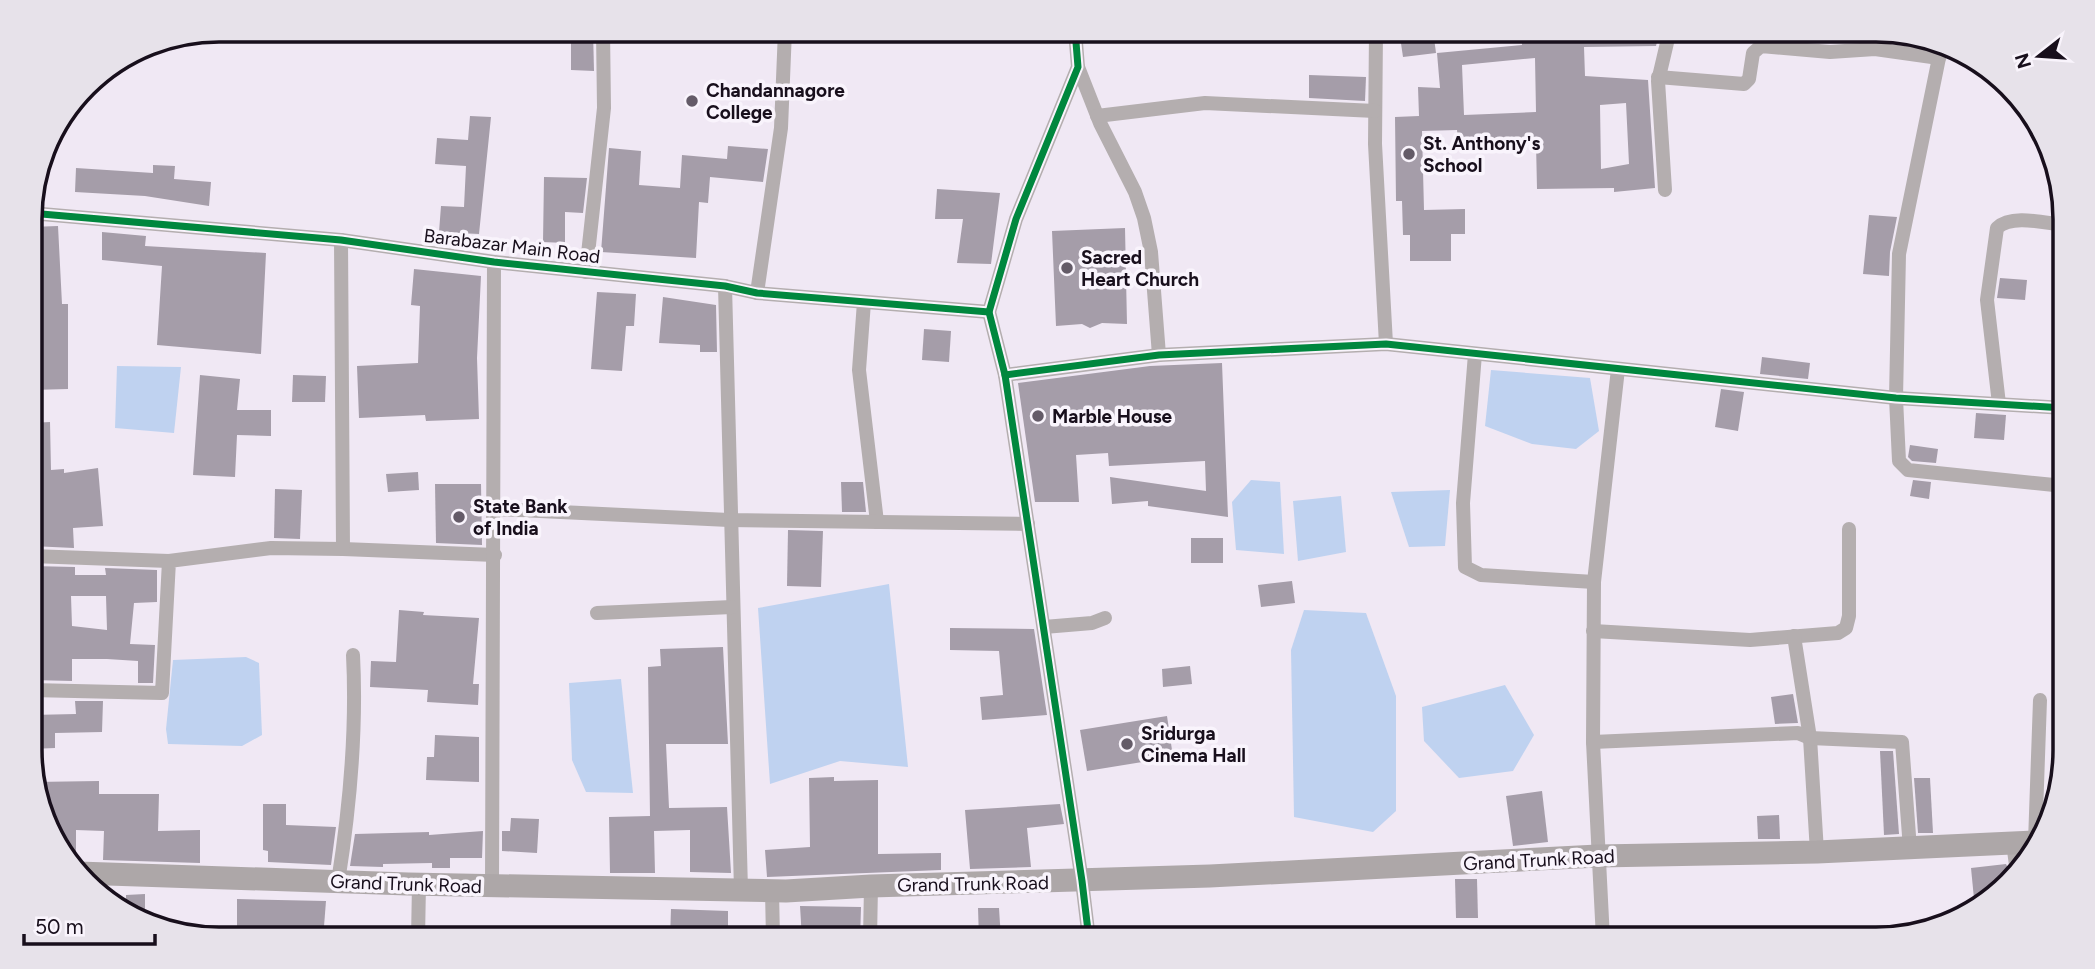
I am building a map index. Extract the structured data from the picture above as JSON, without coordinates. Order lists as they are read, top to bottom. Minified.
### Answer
{"streets":{"main road":["Grand Trunk Road"],"street":["Barabazar Main Road"]},"places":["Chandannagore College","St. Anthony's School","Sacred Heart Church","Marble House","State Bank of India","Sridurga Cinema Hall"],"scale_bar":"50 m","north":"left"}
